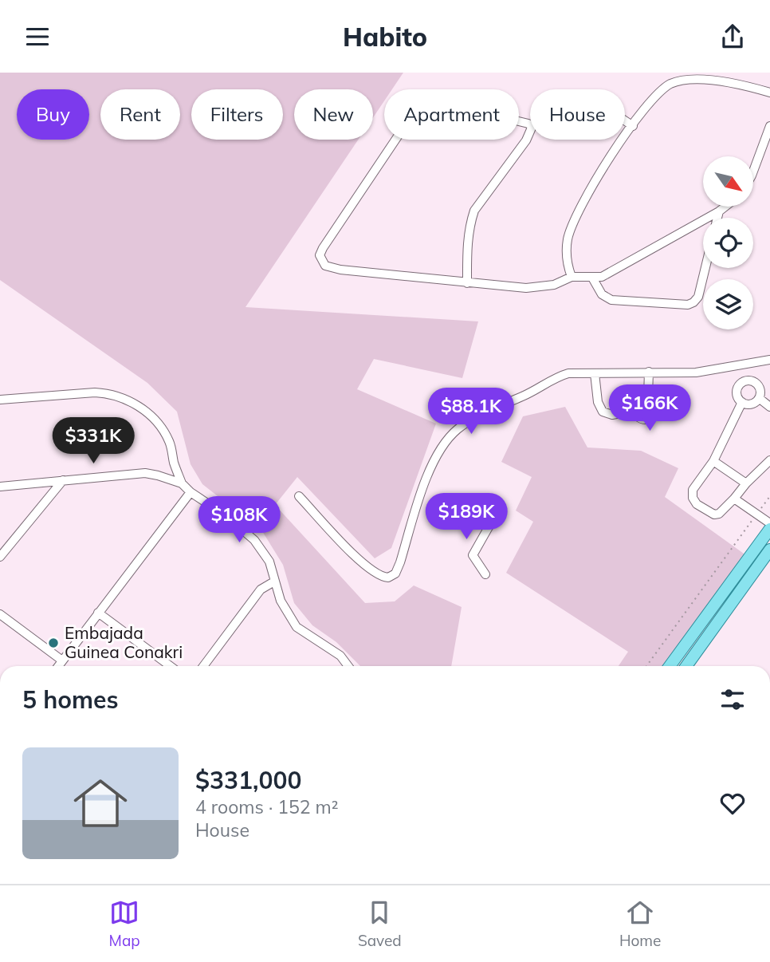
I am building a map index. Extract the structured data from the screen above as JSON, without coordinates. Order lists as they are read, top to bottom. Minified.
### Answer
{"places":["Embajada Guinea Conakri"],"north":"bottom right","page":{"header":"Habito","chip":["Buy","Rent","Filters","New","Apartment","House"],"price":["$166K","$88.1K","$331K","$189K","$108K"],"heading":"5 homes","list":[{"name":"$331,000","note":"4 rooms · 152 m² · House"}],"tabs":["Map","Saved","Home"]}}
